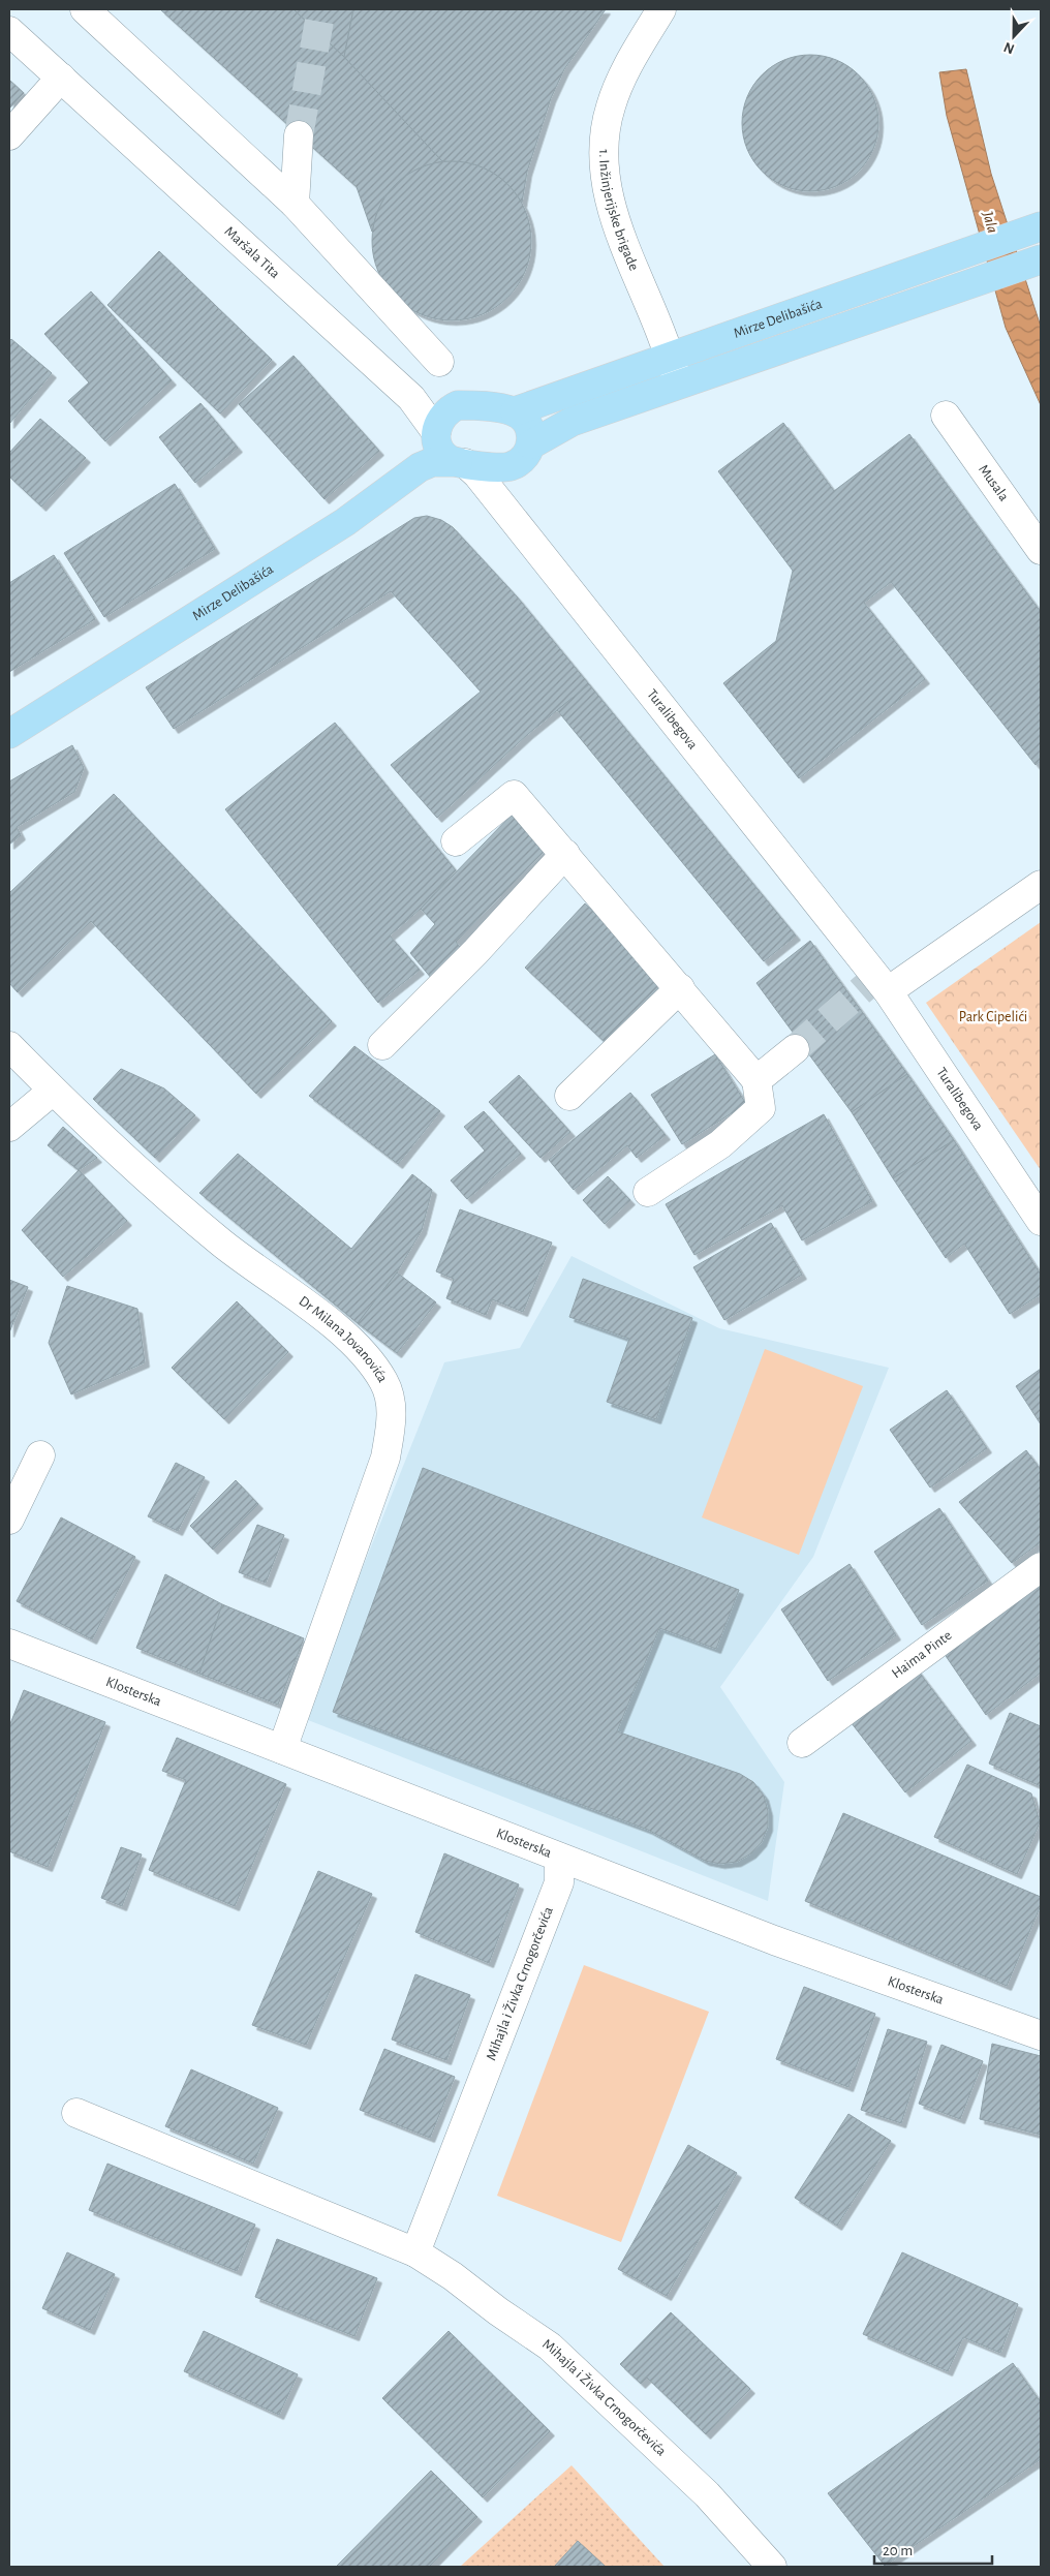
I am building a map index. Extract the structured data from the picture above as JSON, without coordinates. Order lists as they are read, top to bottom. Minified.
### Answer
{"streets":{"main road":["Mirze Delibašića"],"street":["1. Inžinjerijske brigade","Maršala Tita","Musala","Turalibegova","Dr Milana Jovanovića","Haima Pinte","Klosterska","Mihajla i Živka Crnogorčevića"]},"crossings":[["1. Inžinjerijske brigade","Mirze Delibašića"],["Maršala Tita","Mirze Delibašića"],["Maršala Tita","Turalibegova"],["Mirze Delibašića","Turalibegova"],["Dr Milana Jovanovića","Klosterska"],["Klosterska","Mihajla i Živka Crnogorčevića"]],"water":["Jala"],"parks":["Park Cipelići"],"scale_bar":"20 m","north":"bottom"}
